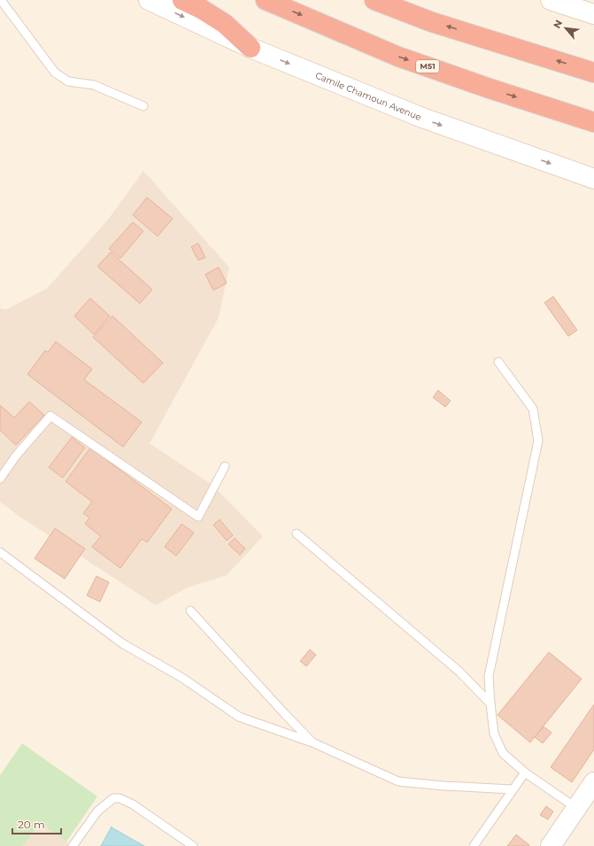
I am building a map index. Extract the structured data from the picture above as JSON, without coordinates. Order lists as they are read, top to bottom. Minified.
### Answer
{"streets":{"highway":["M51"],"main road":["Camile Chamoun Avenue"]},"one_way":["Camile Chamoun Avenue"],"scale_bar":"20 m","north":"top left"}
